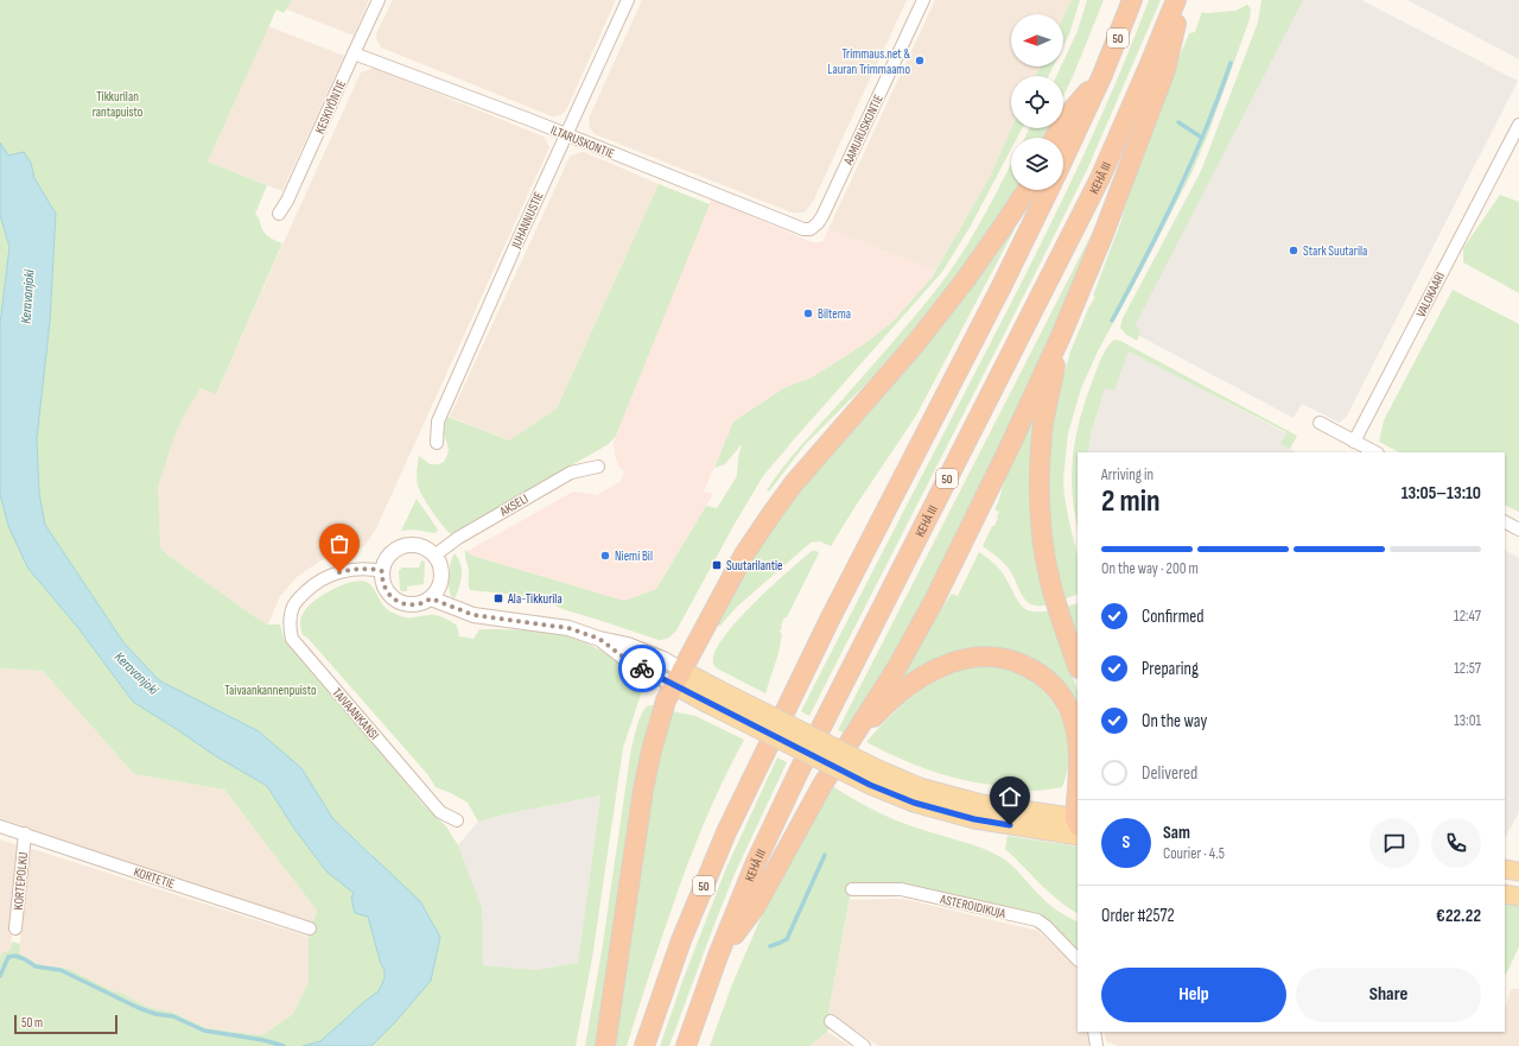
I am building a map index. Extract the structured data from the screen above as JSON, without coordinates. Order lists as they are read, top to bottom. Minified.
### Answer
{"streets":{"highway":["50","KEHÄ III"],"street":["KESKIYÖNTIE","AAMURUSKONTIE","ILTARUSKONTIE","JUHANNUSTIE","VALOKAARI","AKSELI","TAIVAANKANSI","KORTETIE","KORTEPOLKU","ASTEROIDIKUJA"]},"crossings":[["KESKIYÖNTIE","ILTARUSKONTIE"],["AAMURUSKONTIE","ILTARUSKONTIE"],["ILTARUSKONTIE","JUHANNUSTIE"],["AKSELI","TAIVAANKANSI"],["KORTETIE","KORTEPOLKU"]],"water":["Keravanjoki"],"parks":["Tikkurilan rantapuisto","Taivaankannenpuisto"],"places":{"other":["Trimmaus.net & Lauran Trimmaamo","Stark Suutarila","Biltema","Niemi Bil"],"transit":["Suutarilantie","Ala-Tikkurila"]},"scale_bar":"50 m","north":"left","page":{"heading":["2 min","Arriving in","13:05–13:10"],"panel":["Sam","Courier · 4.5","Order #2572","€22.22"],"bar":"On the way · 200 m","list":[["Confirmed","12:47"],["Preparing","12:57"],["On the way","13:01"],"Delivered"],"round":"S","buttons":["Help","Share"],"scale":"50 m"}}
